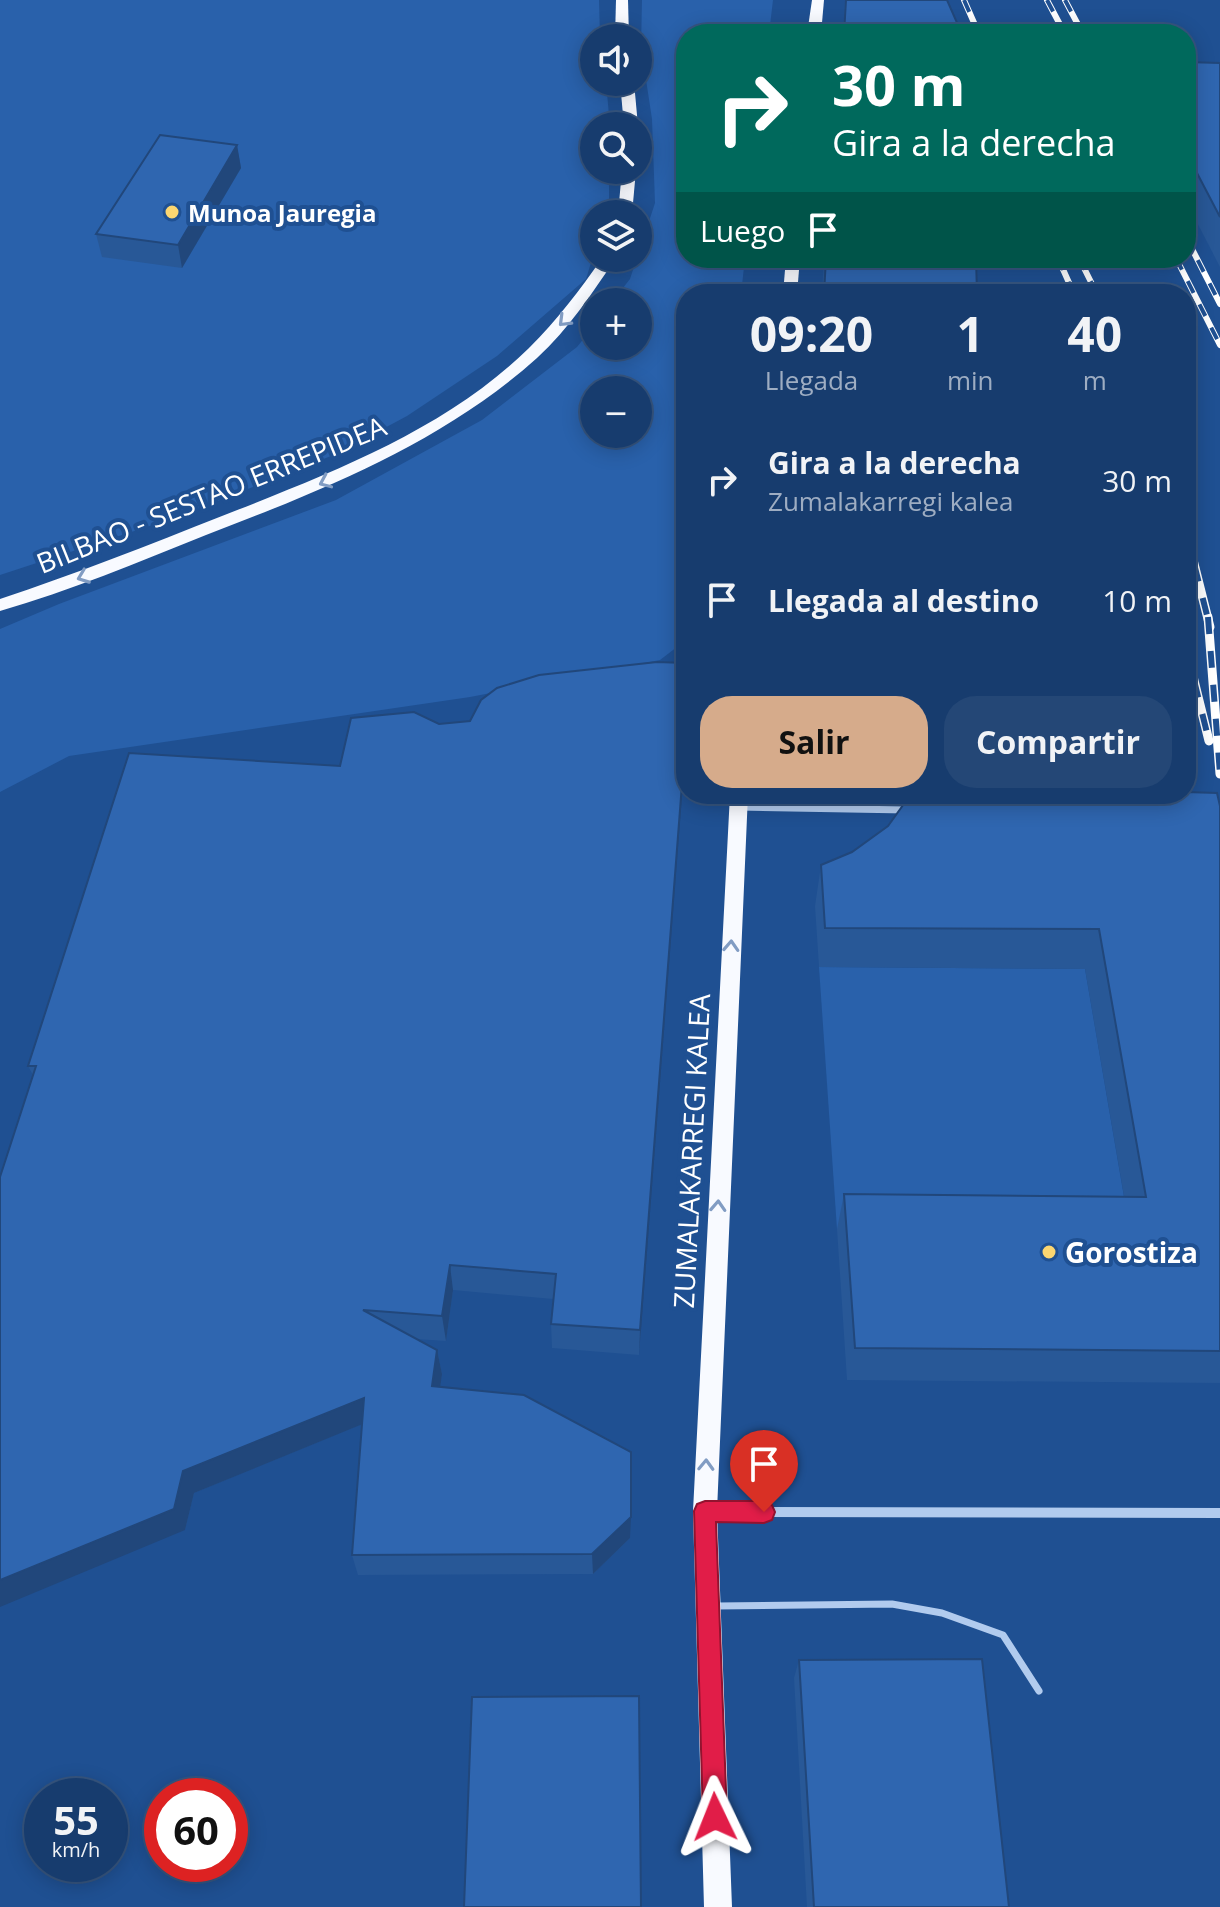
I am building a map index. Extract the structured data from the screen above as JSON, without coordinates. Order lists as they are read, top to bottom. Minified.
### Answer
{"streets":{"main road":["BILBAO - SESTAO ERREPIDEA","ZUMALAKARREGI KALEA"]},"one_way":["BILBAO - SESTAO ERREPIDEA","ZUMALAKARREGI KALEA"],"places":["Munoa Jauregia","Gorostiza"],"page":{"map_buttons":["+","−"],"turn":["30 m","Gira a la derecha"],"then":"Luego","eta":["09:20","Llegada","1","min","40","m"],"list":[{"name":"Gira a la derecha","note":"Zumalakarregi kalea","value":"30 m"},{"name":"Llegada al destino","value":"10 m"}],"buttons":["Salir","Compartir"],"speed":"55 km/h","limit":"60"}}
